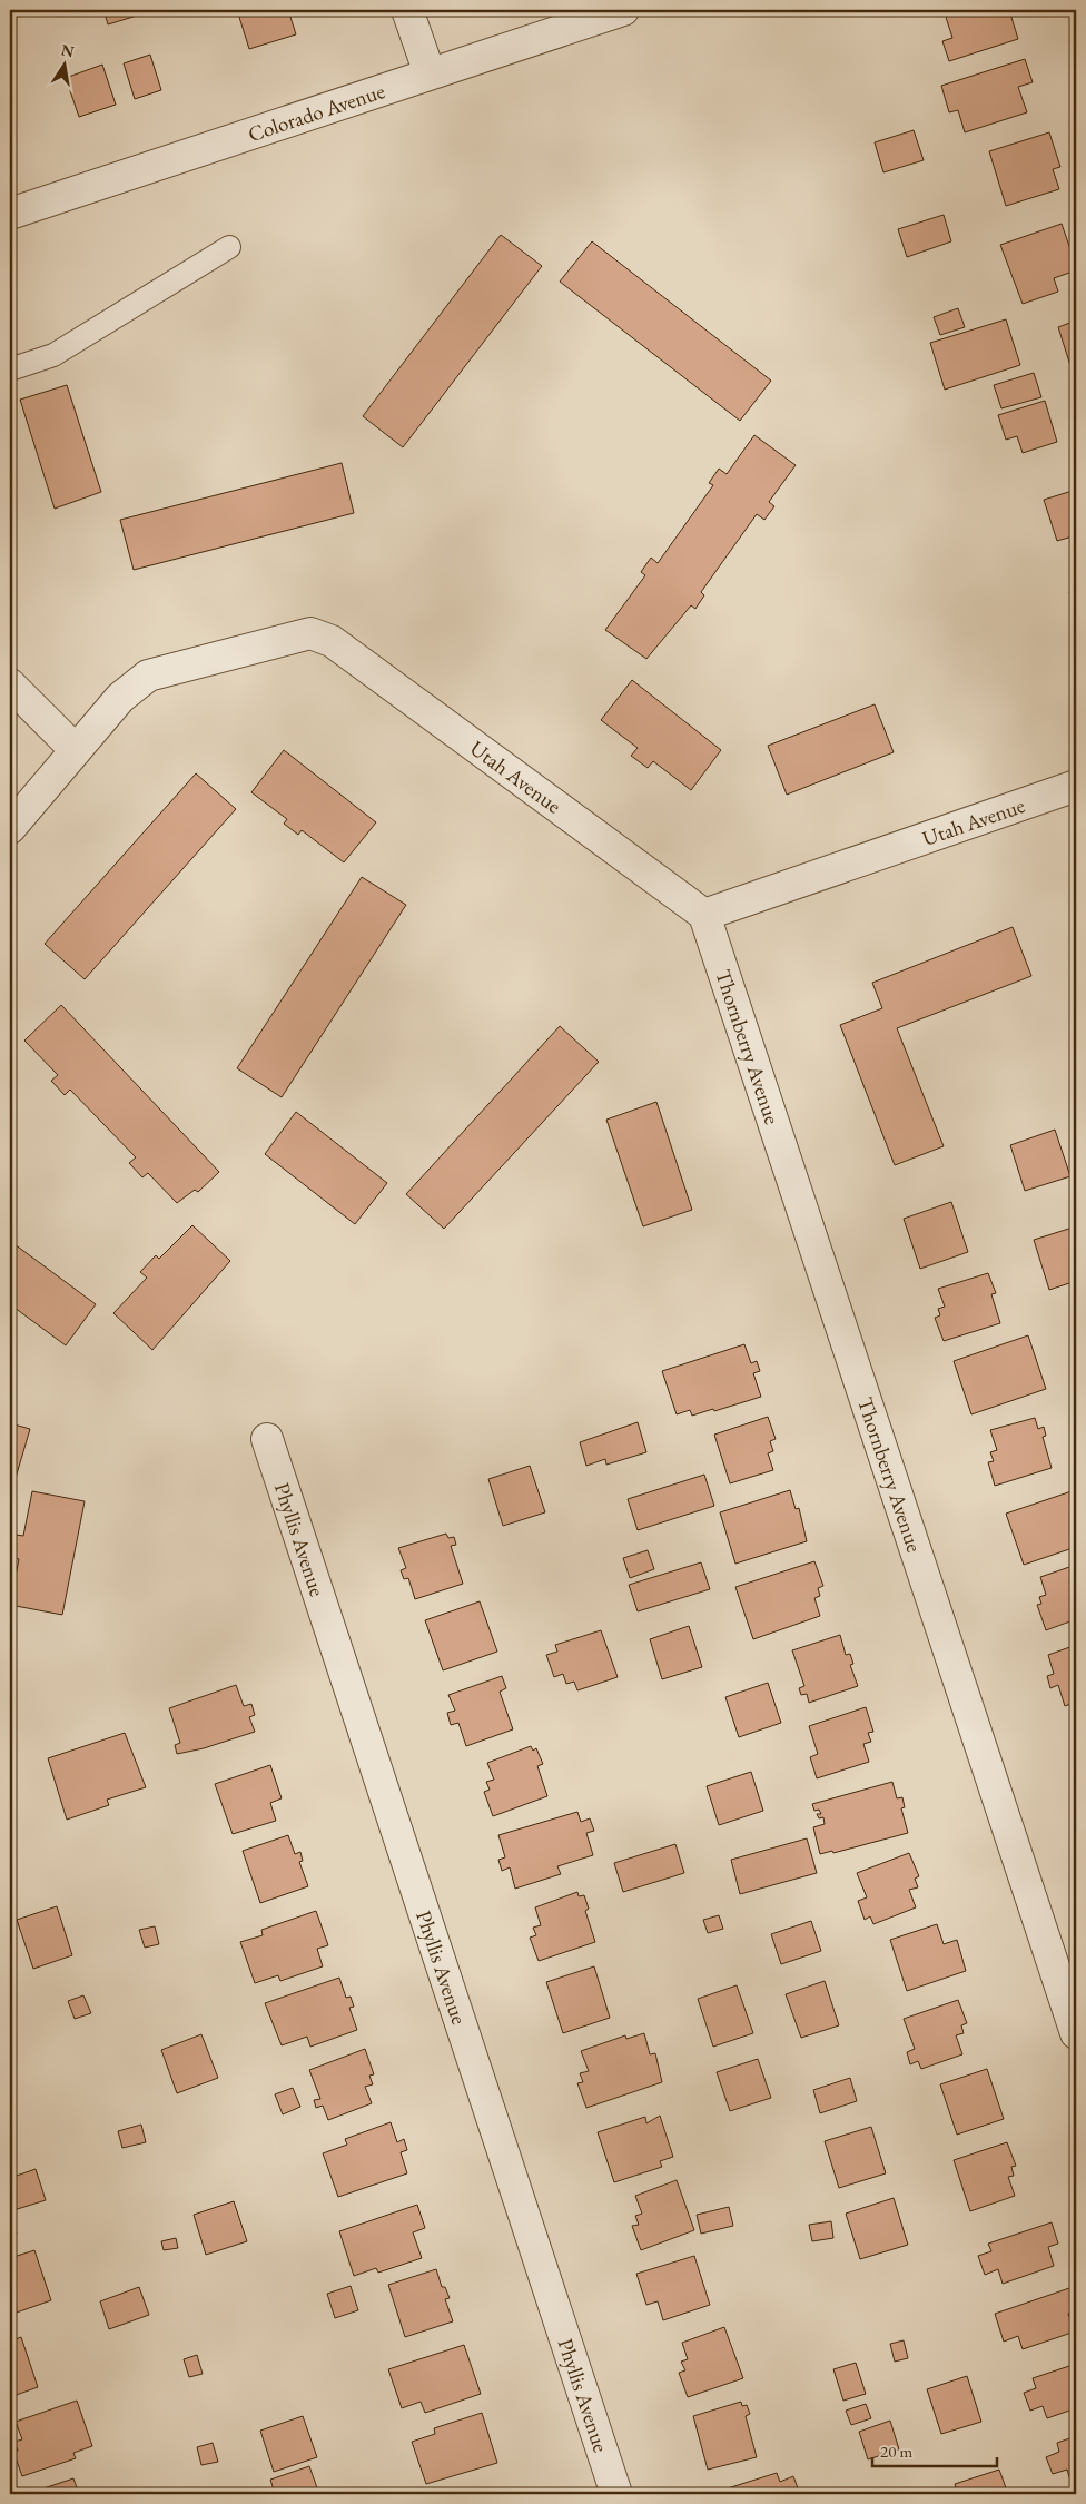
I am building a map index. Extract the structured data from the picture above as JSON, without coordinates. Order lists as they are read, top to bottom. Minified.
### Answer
{"streets":{"street":["Colorado Avenue","Utah Avenue","Thornberry Avenue","Phyllis Avenue"]},"crossings":[["Utah Avenue","Thornberry Avenue"]],"scale_bar":"20 m","north":"top"}
